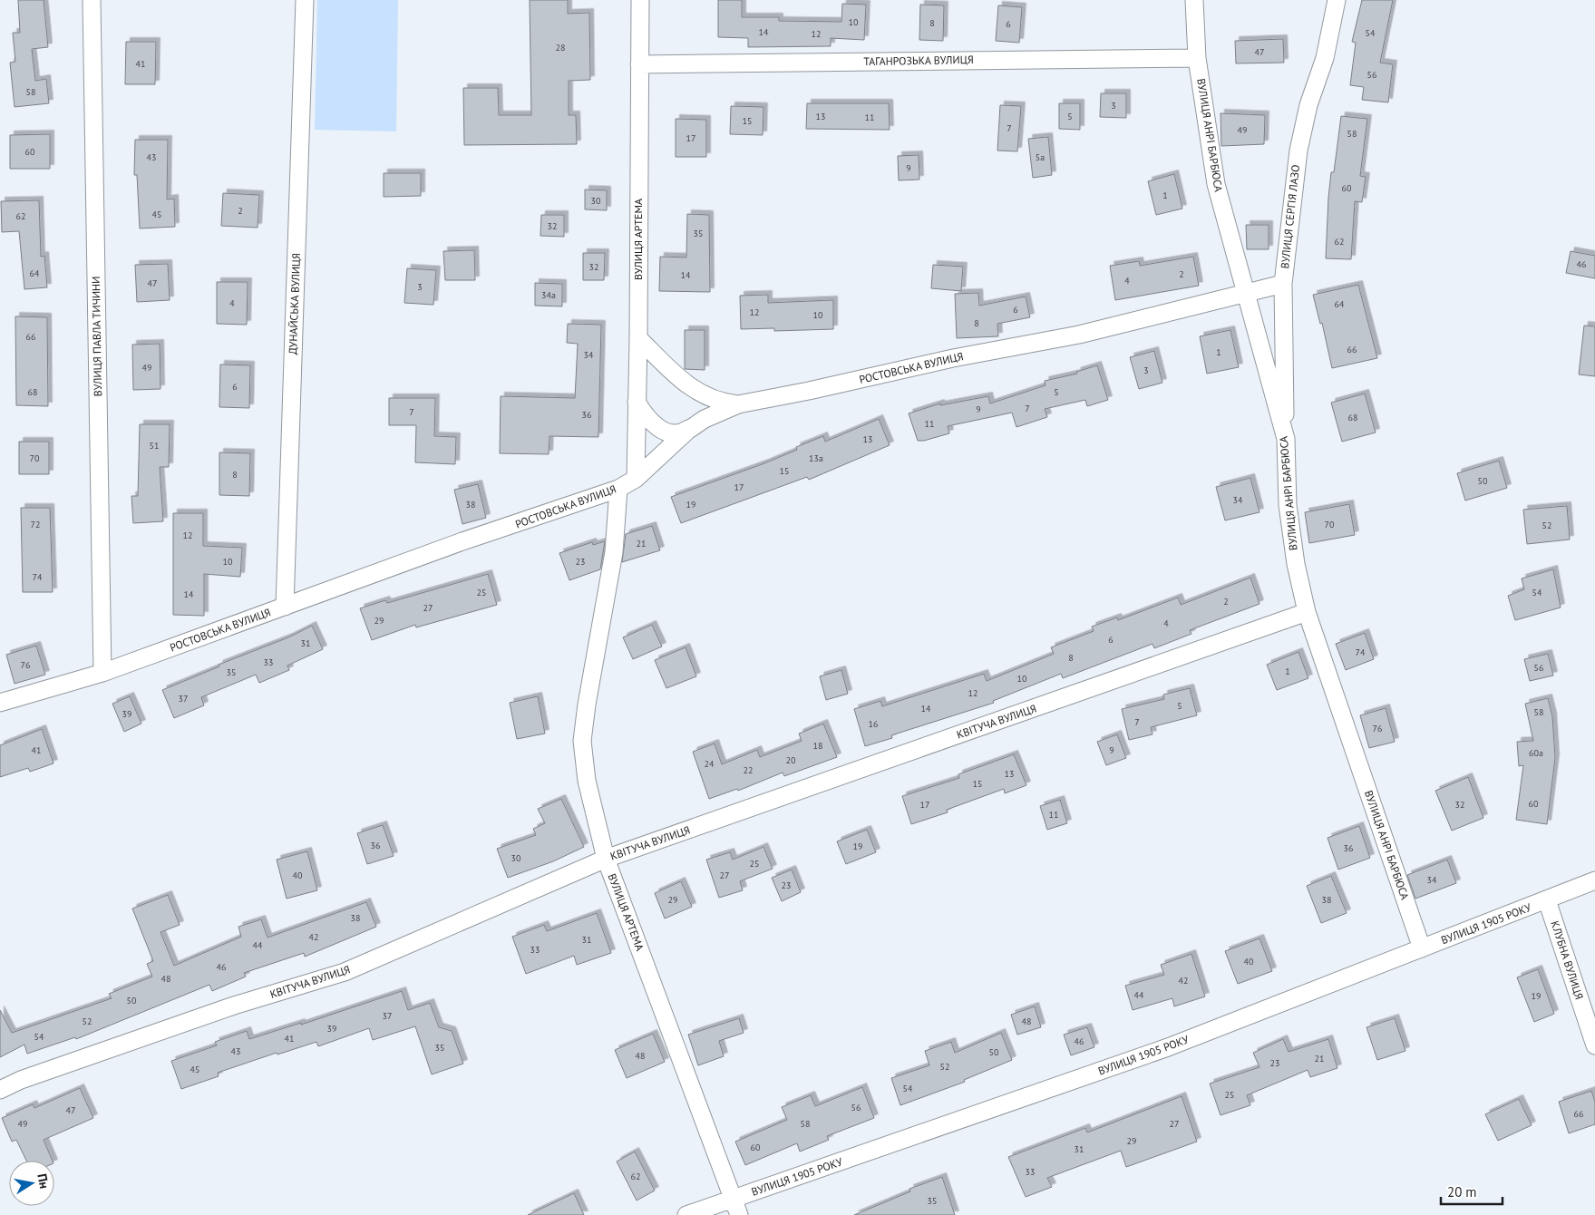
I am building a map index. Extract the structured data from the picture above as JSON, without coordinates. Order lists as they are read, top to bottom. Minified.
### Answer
{"streets":{"street":["ТАГАНРОЗЬКА ВУЛИЦЯ","ВУЛИЦЯ АНРІ БАРБЮСА","ВУЛИЦЯ СЕРГІЯ ЛАЗО","ВУЛИЦЯ АРТЕМА","ДУНАЙСЬКА ВУЛИЦЯ","ВУЛИЦЯ ПАВЛА ТИЧИНИ","РОСТОВСЬКА ВУЛИЦЯ","КВІТУЧА ВУЛИЦЯ","ВУЛИЦЯ 1905 РОКУ","КЛУБНА ВУЛИЦЯ"]},"crossings":[["ТАГАНРОЗЬКА ВУЛИЦЯ","ВУЛИЦЯ АНРІ БАРБЮСА"],["ТАГАНРОЗЬКА ВУЛИЦЯ","ВУЛИЦЯ АРТЕМА"],["ВУЛИЦЯ АНРІ БАРБЮСА","ВУЛИЦЯ СЕРГІЯ ЛАЗО"],["ВУЛИЦЯ АНРІ БАРБЮСА","РОСТОВСЬКА ВУЛИЦЯ"],["ВУЛИЦЯ АНРІ БАРБЮСА","КВІТУЧА ВУЛИЦЯ"],["ВУЛИЦЯ АНРІ БАРБЮСА","ВУЛИЦЯ 1905 РОКУ"],["ВУЛИЦЯ СЕРГІЯ ЛАЗО","РОСТОВСЬКА ВУЛИЦЯ"],["ВУЛИЦЯ АРТЕМА","РОСТОВСЬКА ВУЛИЦЯ"],["ВУЛИЦЯ АРТЕМА","КВІТУЧА ВУЛИЦЯ"],["ВУЛИЦЯ АРТЕМА","ВУЛИЦЯ 1905 РОКУ"],["ДУНАЙСЬКА ВУЛИЦЯ","РОСТОВСЬКА ВУЛИЦЯ"],["ВУЛИЦЯ ПАВЛА ТИЧИНИ","РОСТОВСЬКА ВУЛИЦЯ"],["ВУЛИЦЯ 1905 РОКУ","КЛУБНА ВУЛИЦЯ"]],"house_numbers":["10","8","6","14","54","12","28","47","41","56","58","3","13","5","11","15","7","49","58","17","60","43","5а","9","60","1","30","2","45","62","32","35","62","46","32","64","2","14","4","47","3","34а","4","64","6","12","10","8","66","66","1","34","49","3","6","68","5","7","9","7","36","68","11","13","51","70","13а","15","8","50","17","34","38","19","72","70","52","12","21","10","23","74","25","54","14","2","27","29","4","6","31","74","8","33","76","56","1","35","10","12","37","5","14","58","39","7","16","76","18","41","9","60а","20","24","22","13","15","60","17","32","11","36","19","36","30","25","40","27","34","23","29","38","38","42","31","44","33","40","46","48","42","44","19","50","37","52","48","39","54","41","46","35","43","50","48","21","23","52","45","54","25","56","47","66","49","58","27","29","60","31","33","62","35"],"scale_bar":"20 m","north":"right"}
